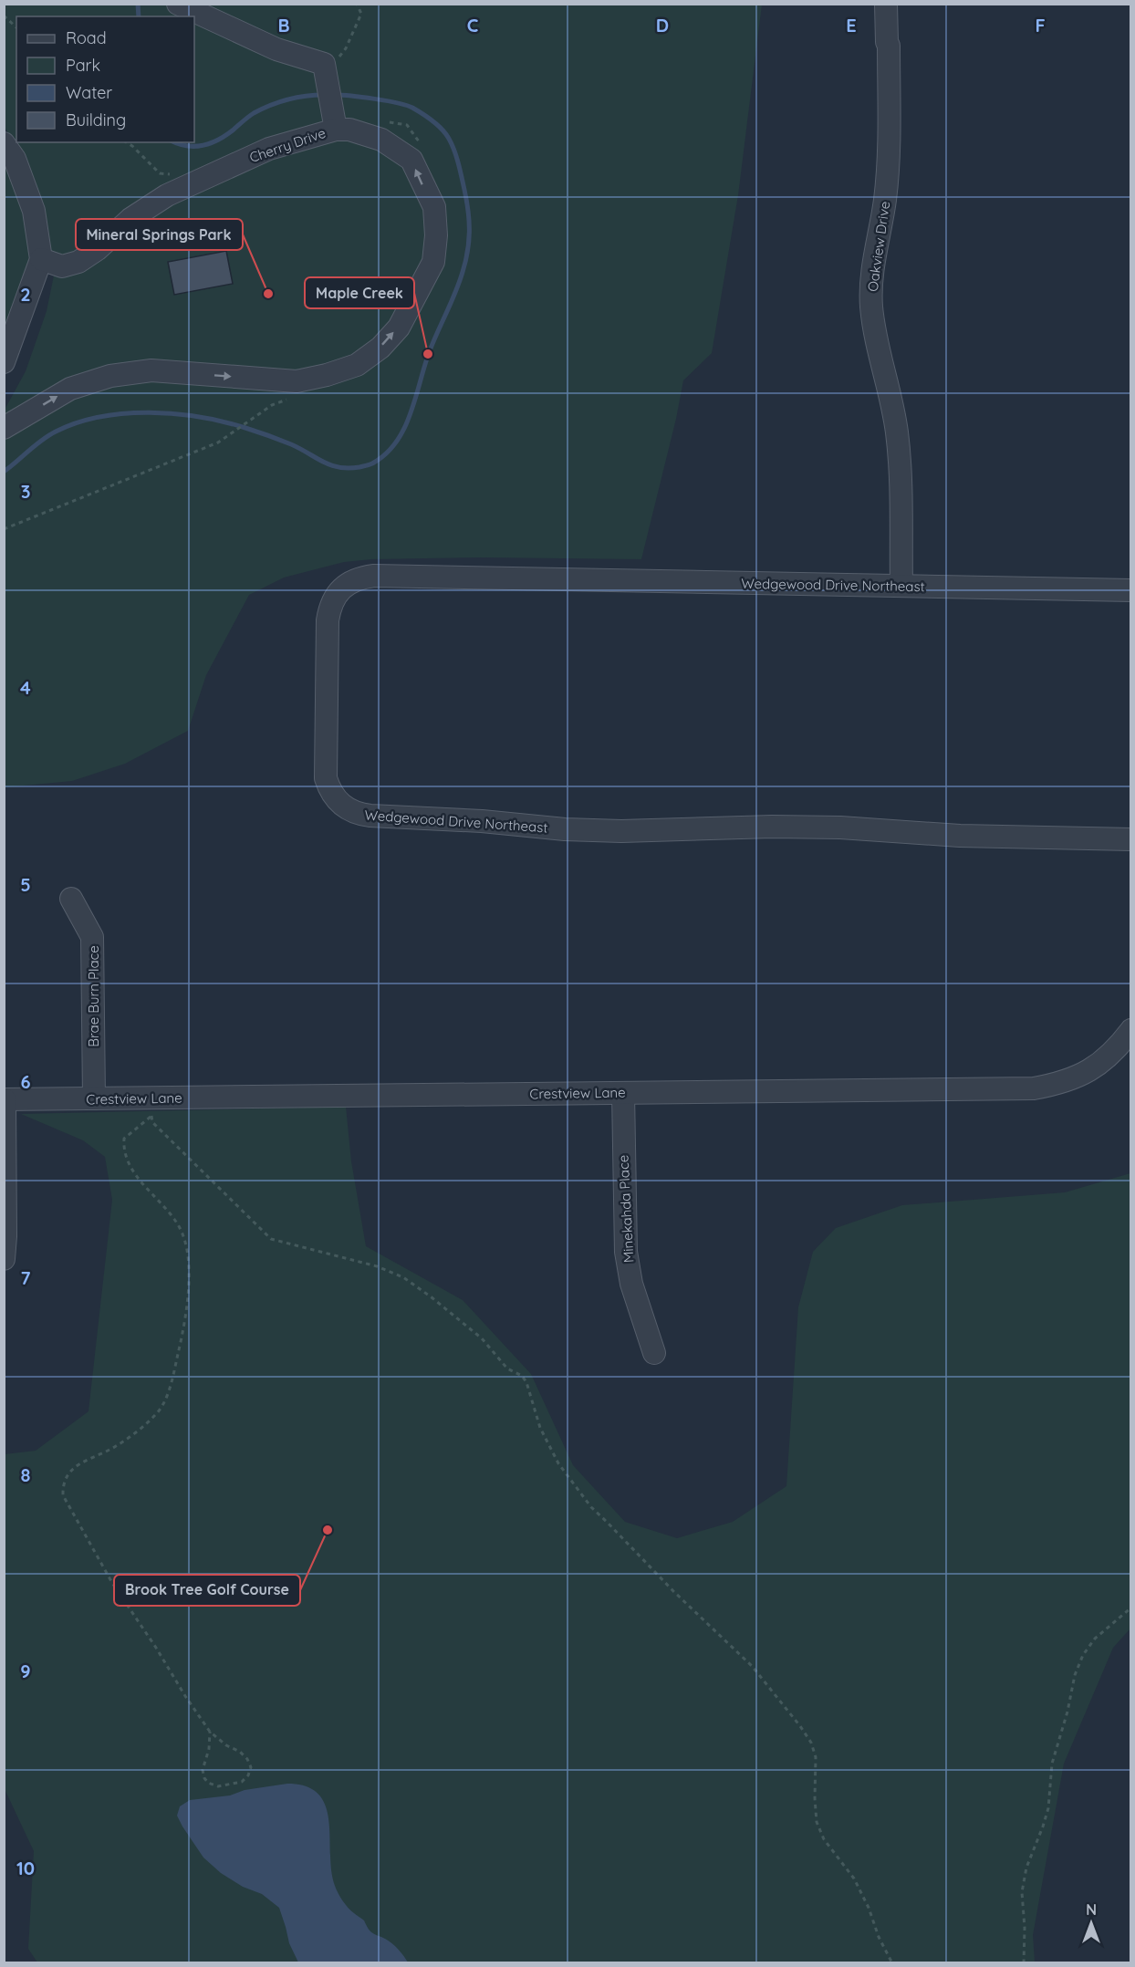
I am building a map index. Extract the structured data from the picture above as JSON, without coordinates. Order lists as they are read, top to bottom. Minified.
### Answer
{"streets":{"street":["Cherry Drive","Oakview Drive","Wedgewood Drive Northeast","Brae Burn Place","Crestview Lane","Minekahda Place"]},"crossings":[["Oakview Drive","Wedgewood Drive Northeast"],["Brae Burn Place","Crestview Lane"],["Crestview Lane","Minekahda Place"]],"places":["Mineral Springs Park","Maple Creek","Brook Tree Golf Course"],"legend":["Road","Park","Water","Building"],"north":"top","grid":{"columns":["B","C","D","E","F"],"rows":["2","3","4","5","6","7","8","9","10"]}}
